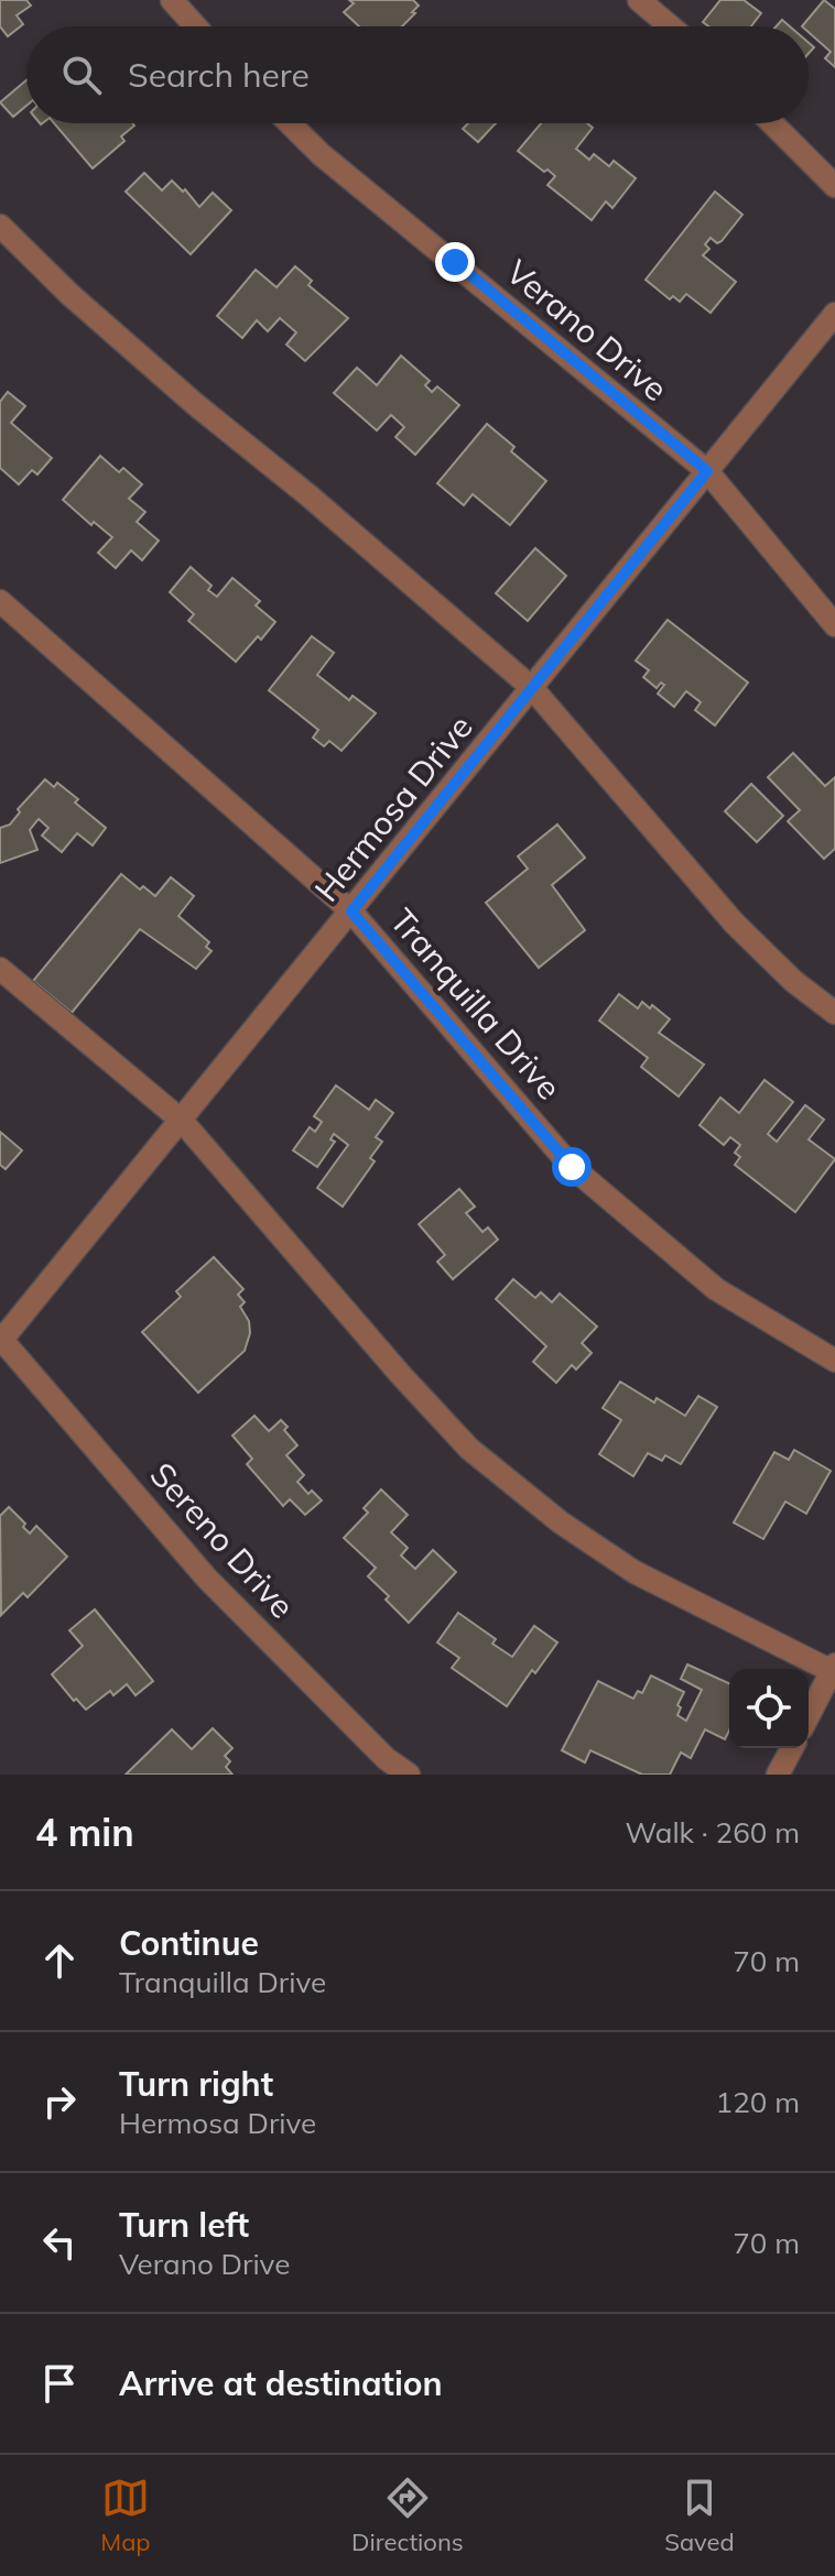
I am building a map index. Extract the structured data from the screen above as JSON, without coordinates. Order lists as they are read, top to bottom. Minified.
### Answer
{"streets":{"street":["Verano Drive","Hermosa Drive","Tranquilla Drive","Sereno Drive"]},"crossings":[["Verano Drive","Hermosa Drive"],["Hermosa Drive","Tranquilla Drive"],["Hermosa Drive","Sereno Drive"]],"page":{"search":"Search here","heading":["4 min","Walk · 260 m"],"list":[["Continue","Tranquilla Drive","70 m"],["Turn right","Hermosa Drive","120 m"],["Turn left","Verano Drive","70 m"],"Arrive at destination"],"nav":["Map","Directions","Saved"]}}
